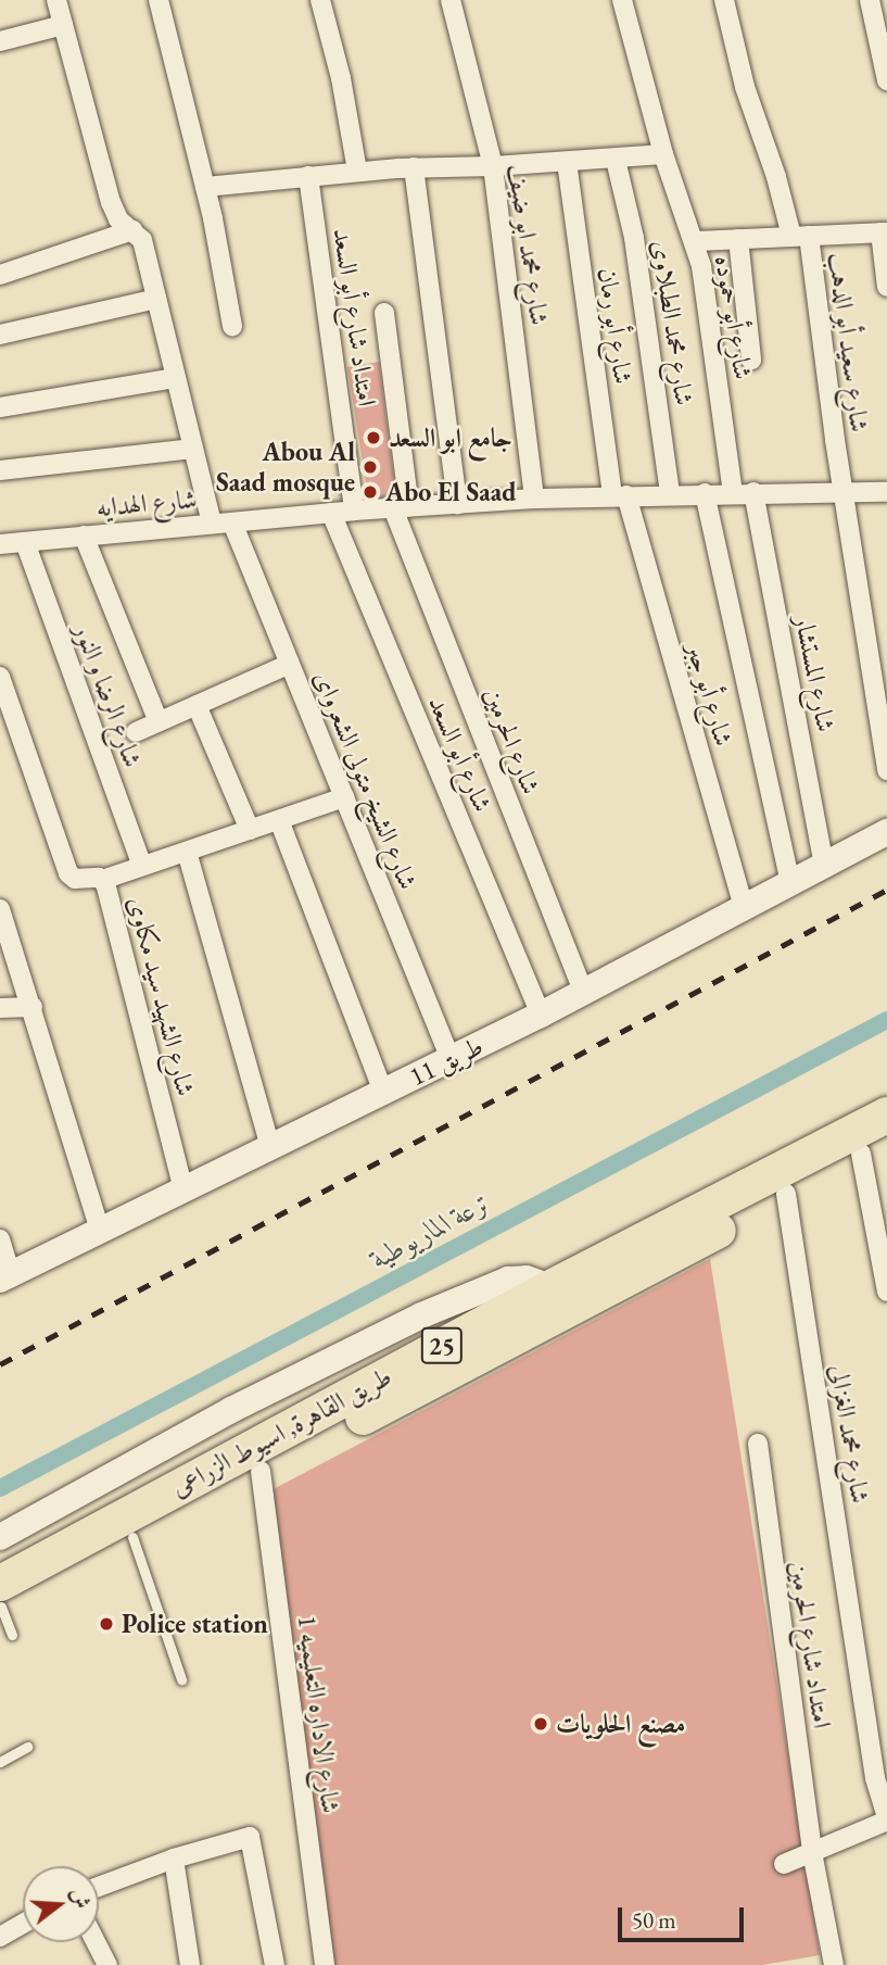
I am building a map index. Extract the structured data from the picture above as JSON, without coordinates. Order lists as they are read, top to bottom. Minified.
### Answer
{"streets":{"highway":["25","طريق القاهرة, اسيوط الزراعى"],"street":["شارع محمد ابو ضيف","امتداد شارع أبو السعد","شارع أبو حموده","شارع محمد الطبلاوى","شارع أبو رمان","شارع سعيد أبو الدهب","شارع الهدايه","شارع المستشار","شارع أبو جبر","شارع الرضا و النور","شارع الحرمين","شارع أبو السعد","شارع الشيخ متولى الشعرواى","شارع الشهيد سيد مكاوى","طريق 11","شارع محمد الغزالى","امتداد شارع الحرمين","شارع الاداره التعليميه 1"]},"crossings":[["شارع محمد ابو ضيف","شارع الهدايه"],["امتداد شارع أبو السعد","شارع الهدايه"],["شارع أبو حموده","شارع الهدايه"],["شارع محمد الطبلاوى","شارع الهدايه"],["شارع أبو رمان","شارع الهدايه"],["شارع أبو رمان","شارع أبو جبر"],["شارع سعيد أبو الدهب","شارع الهدايه"],["شارع الهدايه","شارع المستشار"],["شارع الهدايه","شارع أبو جبر"],["شارع الهدايه","شارع الرضا و النور"],["شارع الهدايه","شارع الحرمين"],["شارع الهدايه","شارع أبو السعد"],["شارع الهدايه","شارع الشيخ متولى الشعرواى"],["شارع المستشار","طريق 11"],["شارع أبو جبر","طريق 11"],["شارع الحرمين","طريق 11"],["شارع أبو السعد","طريق 11"],["شارع الشيخ متولى الشعرواى","طريق 11"],["شارع الشهيد سيد مكاوى","طريق 11"],["طريق القاهرة, اسيوط الزراعى","شارع محمد الغزالى"],["طريق القاهرة, اسيوط الزراعى","شارع الاداره التعليميه 1"]],"water":["ترعة الماريوطية"],"places":["جامع ابو السعد","Abou Al Saad mosque","Abo El Saad","Police station","مصنع الحلويات"],"scale_bar":"50 m","north":"right"}
